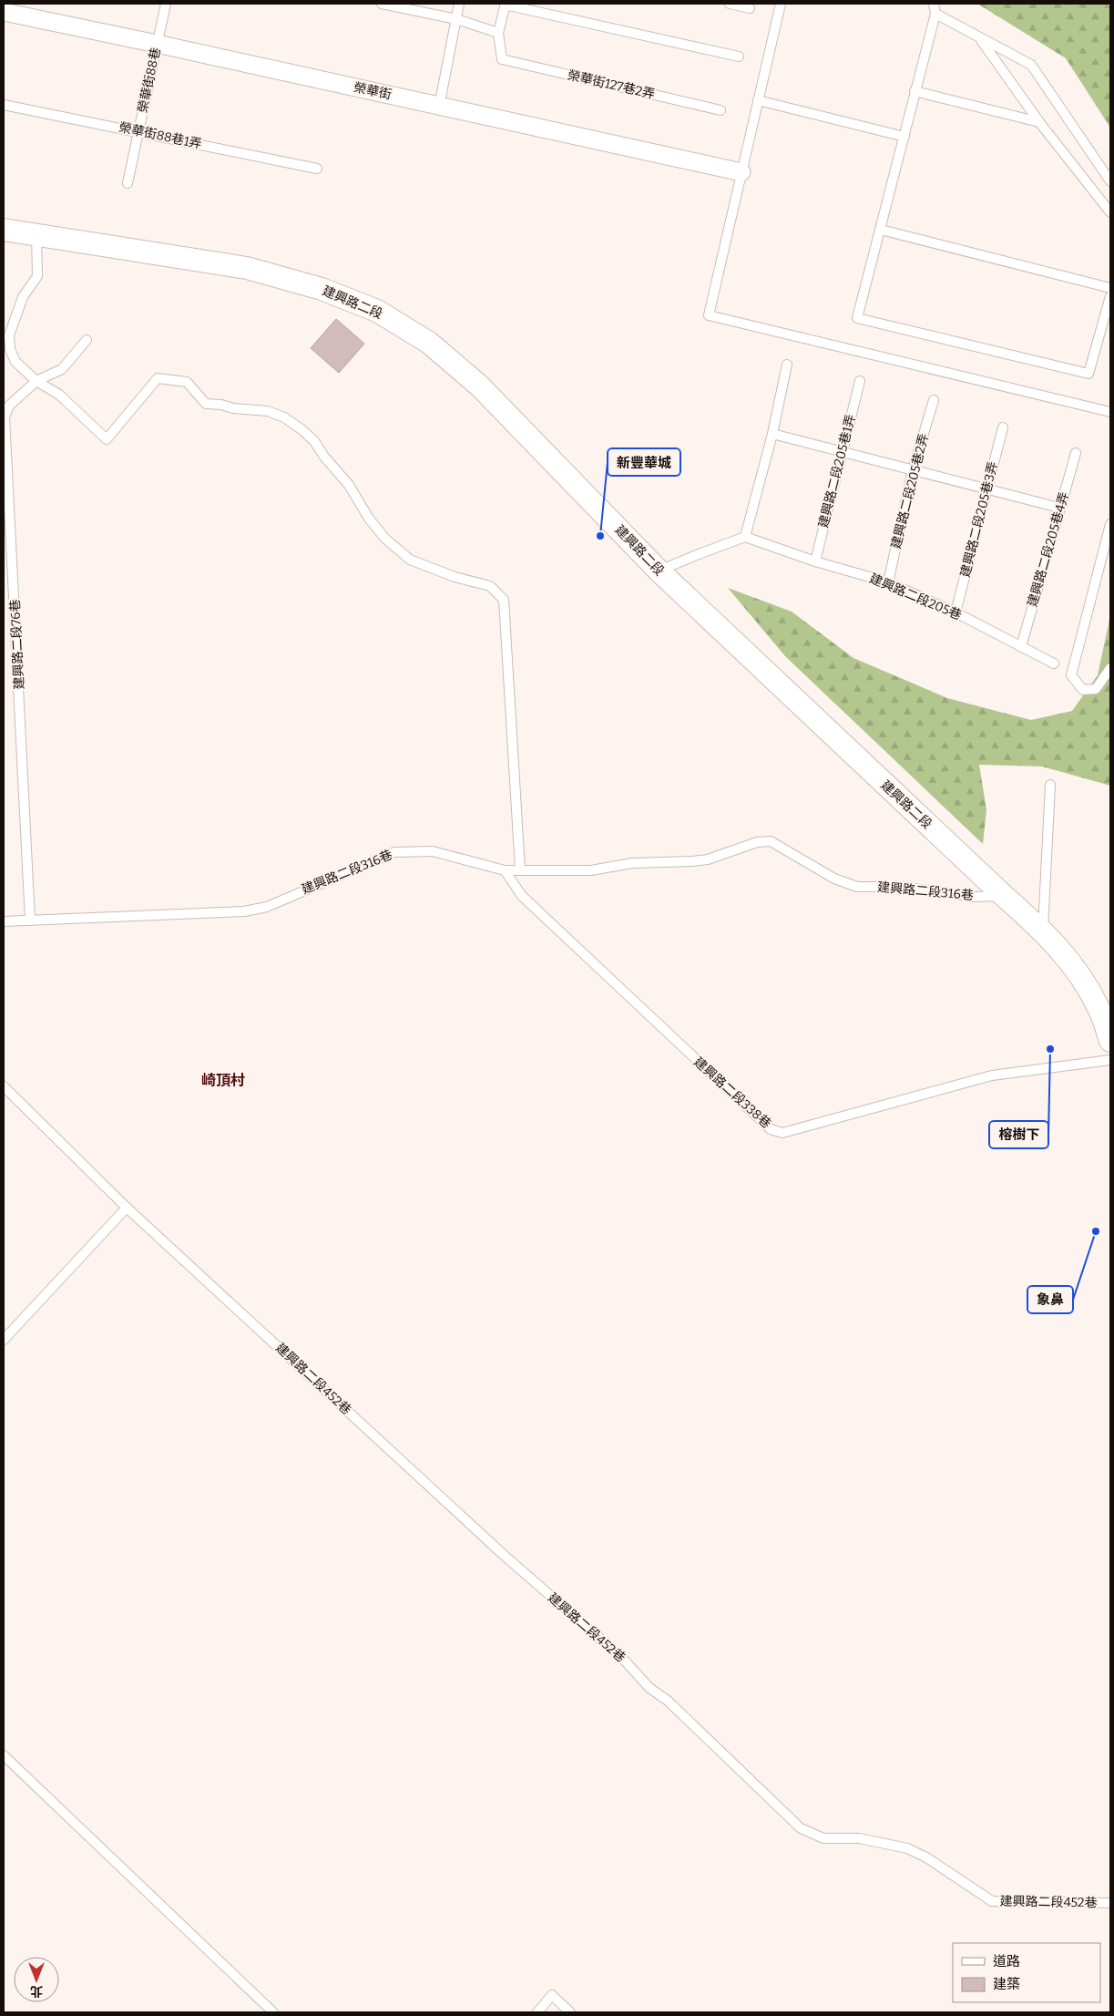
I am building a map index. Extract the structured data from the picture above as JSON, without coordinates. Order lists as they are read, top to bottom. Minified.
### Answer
{"streets":{"street":["榮華街","建興路二段"],"lane":["榮華街88巷","榮華街127巷2弄","榮華街88巷1弄","建興路二段205巷1弄","建興路二段205巷2弄","建興路二段205巷3弄","建興路二段205巷4弄","建興路二段205巷","建興路二段76巷","建興路二段316巷","建興路二段338巷","建興路二段452巷"]},"crossings":[["榮華街88巷","榮華街"],["榮華街88巷","榮華街88巷1弄"],["建興路二段","建興路二段316巷"],["建興路二段205巷1弄","建興路二段205巷"],["建興路二段205巷2弄","建興路二段205巷"],["建興路二段205巷3弄","建興路二段205巷"],["建興路二段205巷4弄","建興路二段205巷"],["建興路二段76巷","建興路二段316巷"],["建興路二段316巷","建興路二段338巷"]],"districts":["崎頂村"],"places":["新豐華城","榕樹下","象鼻"],"legend":["道路","建築"],"north":"bottom"}
